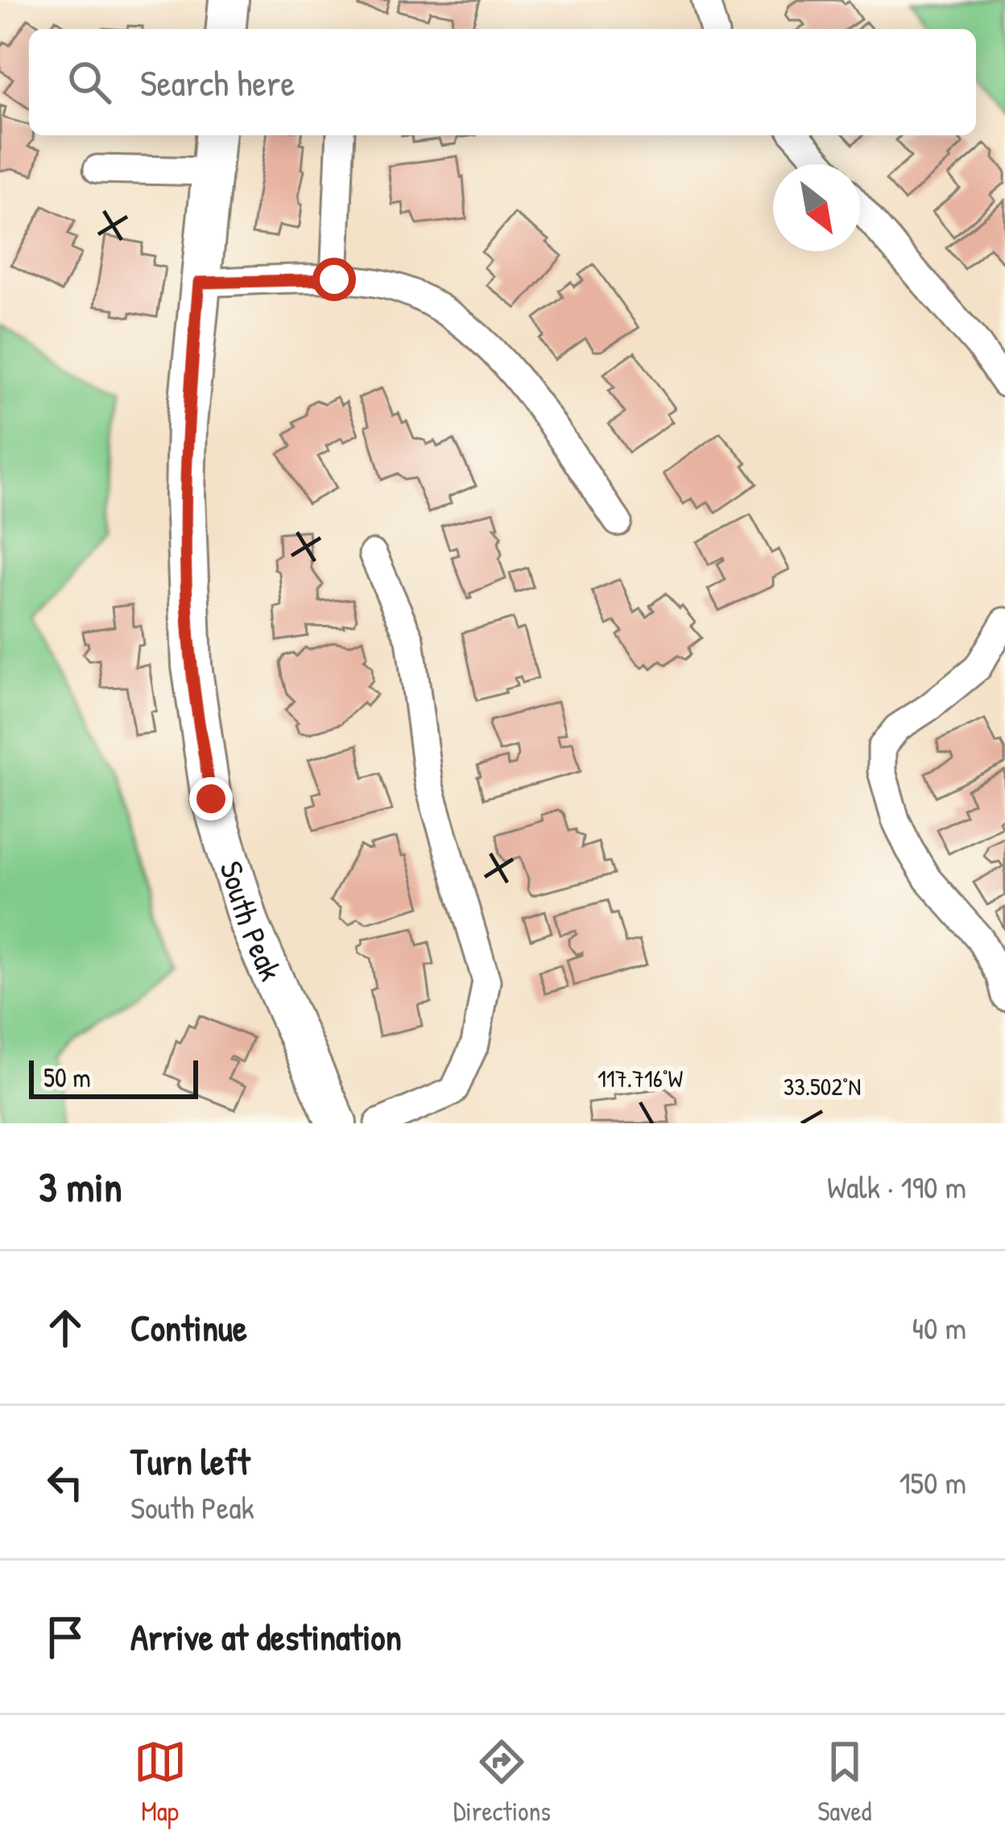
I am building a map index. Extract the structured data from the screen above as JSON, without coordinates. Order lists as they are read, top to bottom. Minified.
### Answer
{"streets":{"street":["South Peak"]},"scale_bar":"50 m","north":"bottom right","page":{"search":"Search here","scale":"50 m","heading":["3 min","Walk · 190 m"],"list":[["Continue","40 m"],["Turn left","South Peak","150 m"],"Arrive at destination"],"nav":["Map","Directions","Saved"]},"coordinates":["117.716°W","33.502°N"]}
